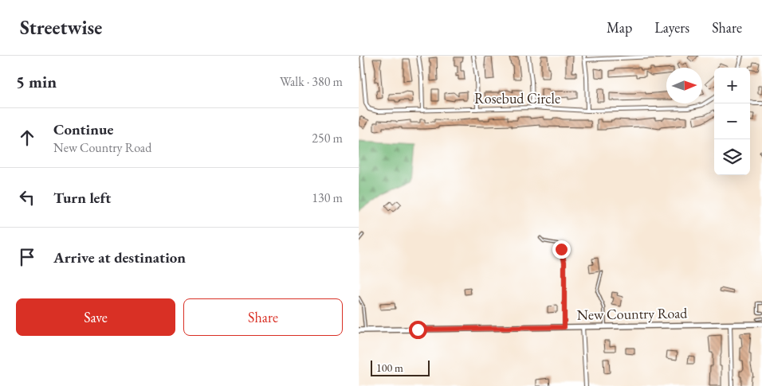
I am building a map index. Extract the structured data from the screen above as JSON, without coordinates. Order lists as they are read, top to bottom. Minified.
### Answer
{"streets":{"street":["Rosebud Circle","New Country Road"]},"scale_bar":"100 m","north":"right","page":{"header":"Streetwise","nav":["Map","Layers","Share"],"heading":["5 min","Walk · 380 m"],"map_buttons":["+","−"],"list":[["Continue","New Country Road","250 m"],["Turn left","130 m"],"Arrive at destination"],"buttons":["Save","Share"],"scale":"100 m"}}
